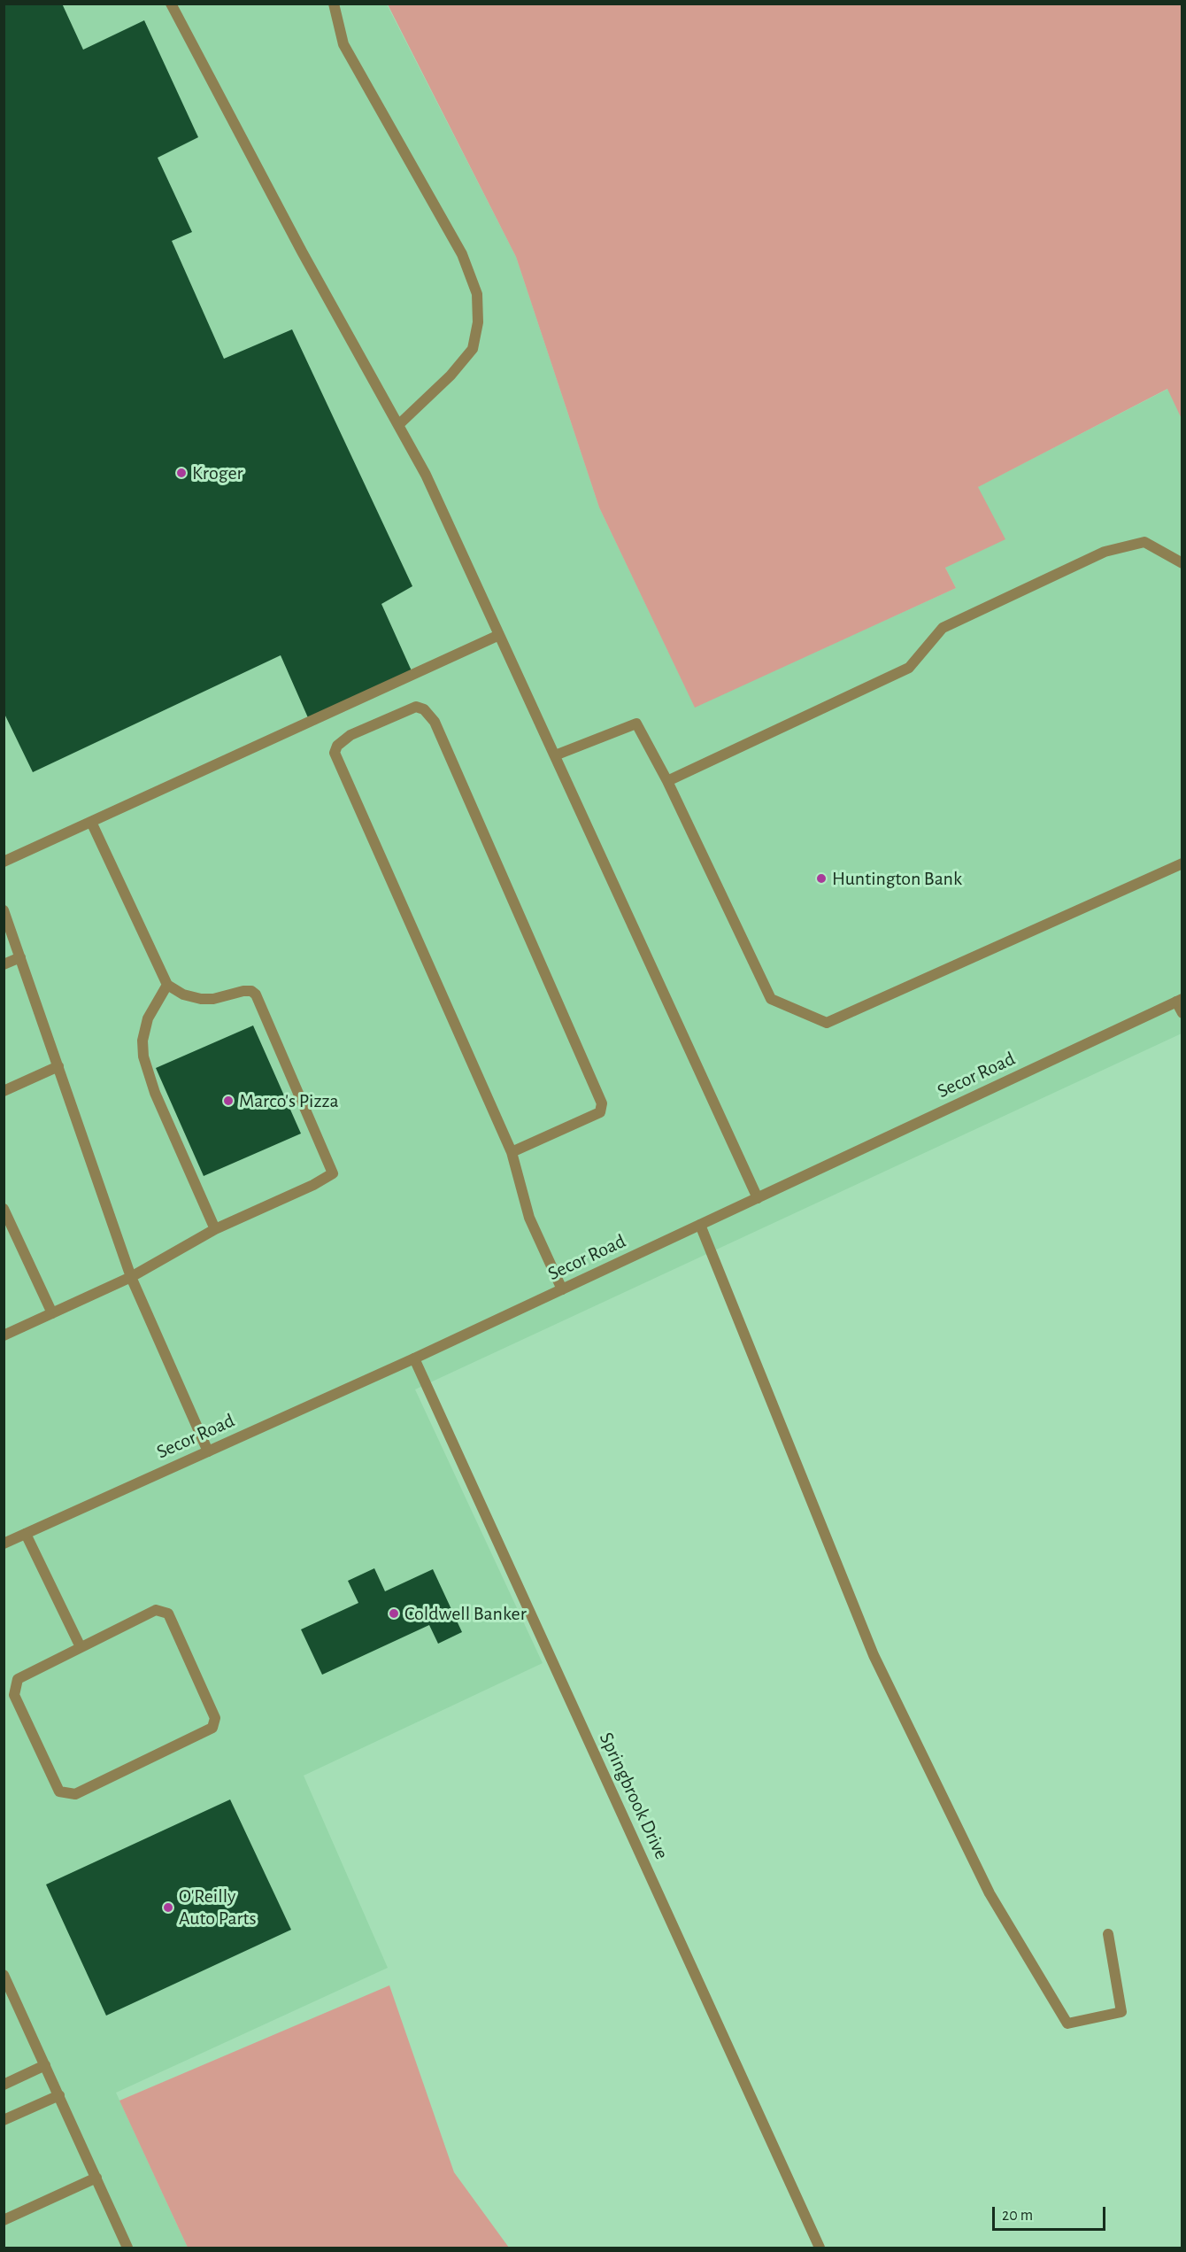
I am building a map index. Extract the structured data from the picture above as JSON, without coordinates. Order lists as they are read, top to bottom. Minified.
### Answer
{"streets":{"street":["Secor Road","Springbrook Drive"]},"crossings":[["Secor Road","Springbrook Drive"]],"places":["Kroger","Huntington Bank","Marco's Pizza","Coldwell Banker","O'Reilly Auto Parts"],"scale_bar":"20 m"}
